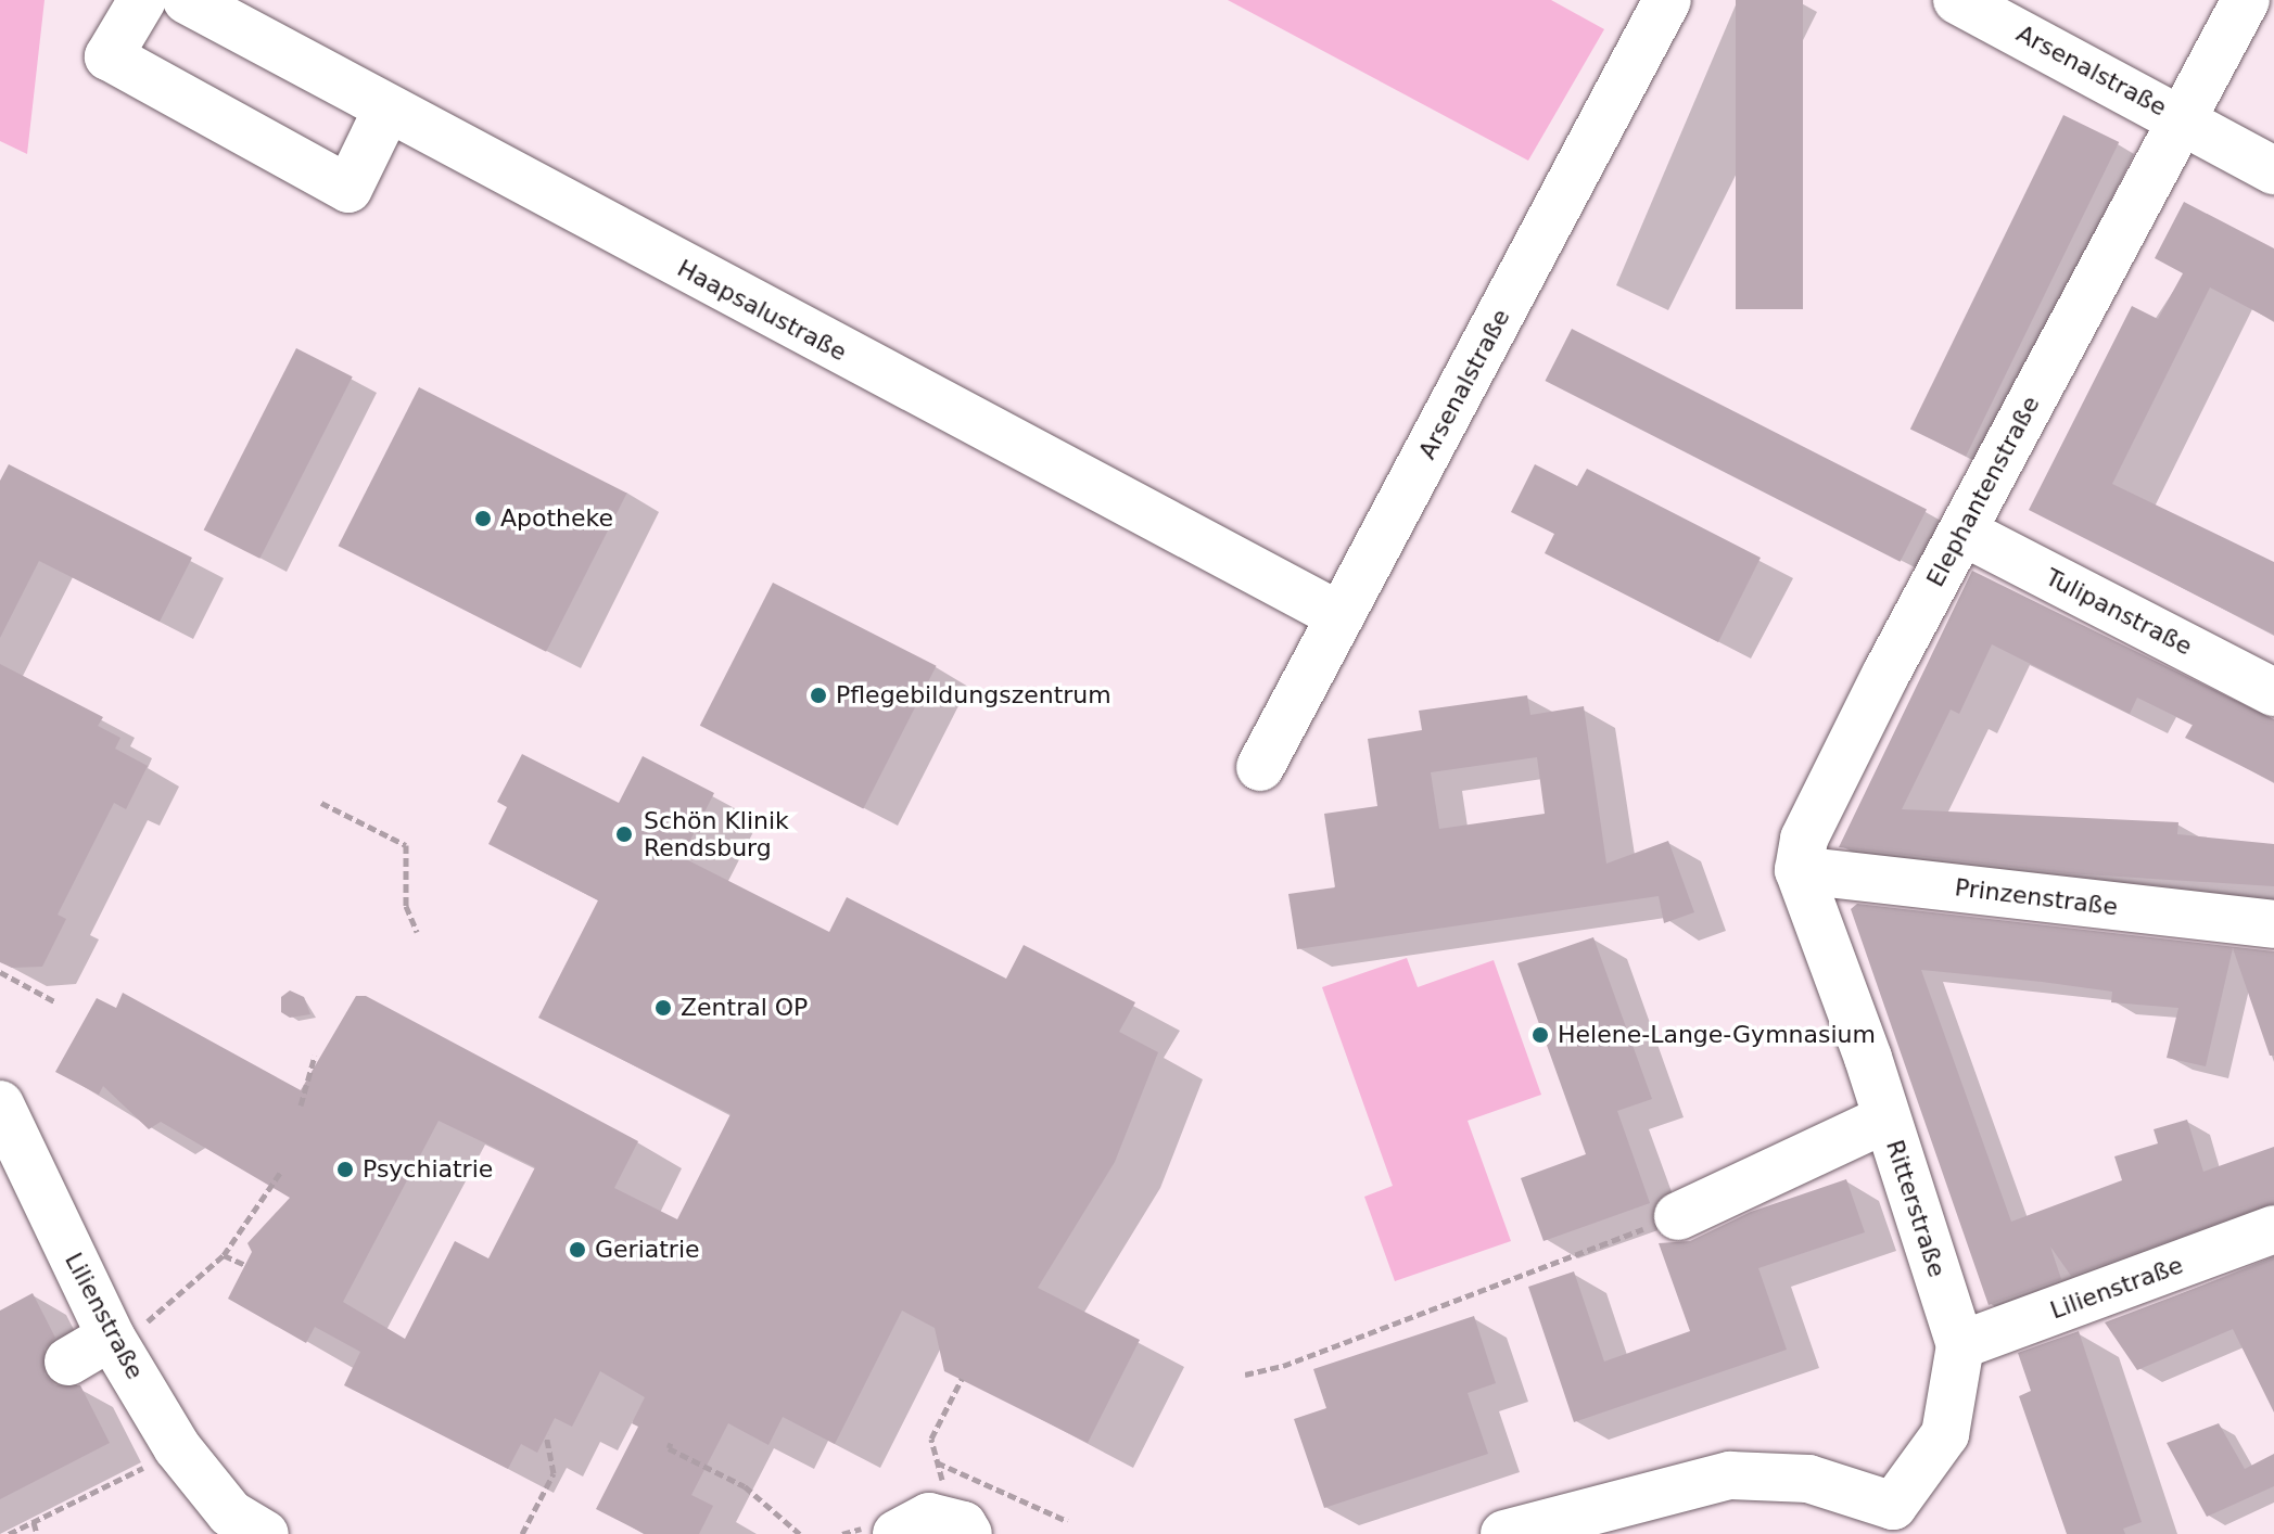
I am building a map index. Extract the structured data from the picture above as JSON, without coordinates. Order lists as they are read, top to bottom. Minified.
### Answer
{"streets":{"street":["Arsenalstraße","Haapsalustraße","Elephantenstraße","Tulipanstraße","Prinzenstraße","Ritterstraße","Lilienstraße"]},"crossings":[["Arsenalstraße","Haapsalustraße"],["Arsenalstraße","Elephantenstraße"],["Elephantenstraße","Tulipanstraße"],["Elephantenstraße","Prinzenstraße"],["Elephantenstraße","Ritterstraße"],["Prinzenstraße","Ritterstraße"],["Ritterstraße","Lilienstraße"]],"places":["Apotheke","Pflegebildungszentrum","Schön Klinik Rendsburg","Zentral OP","Helene-Lange-Gymnasium","Psychiatrie","Geriatrie"]}
